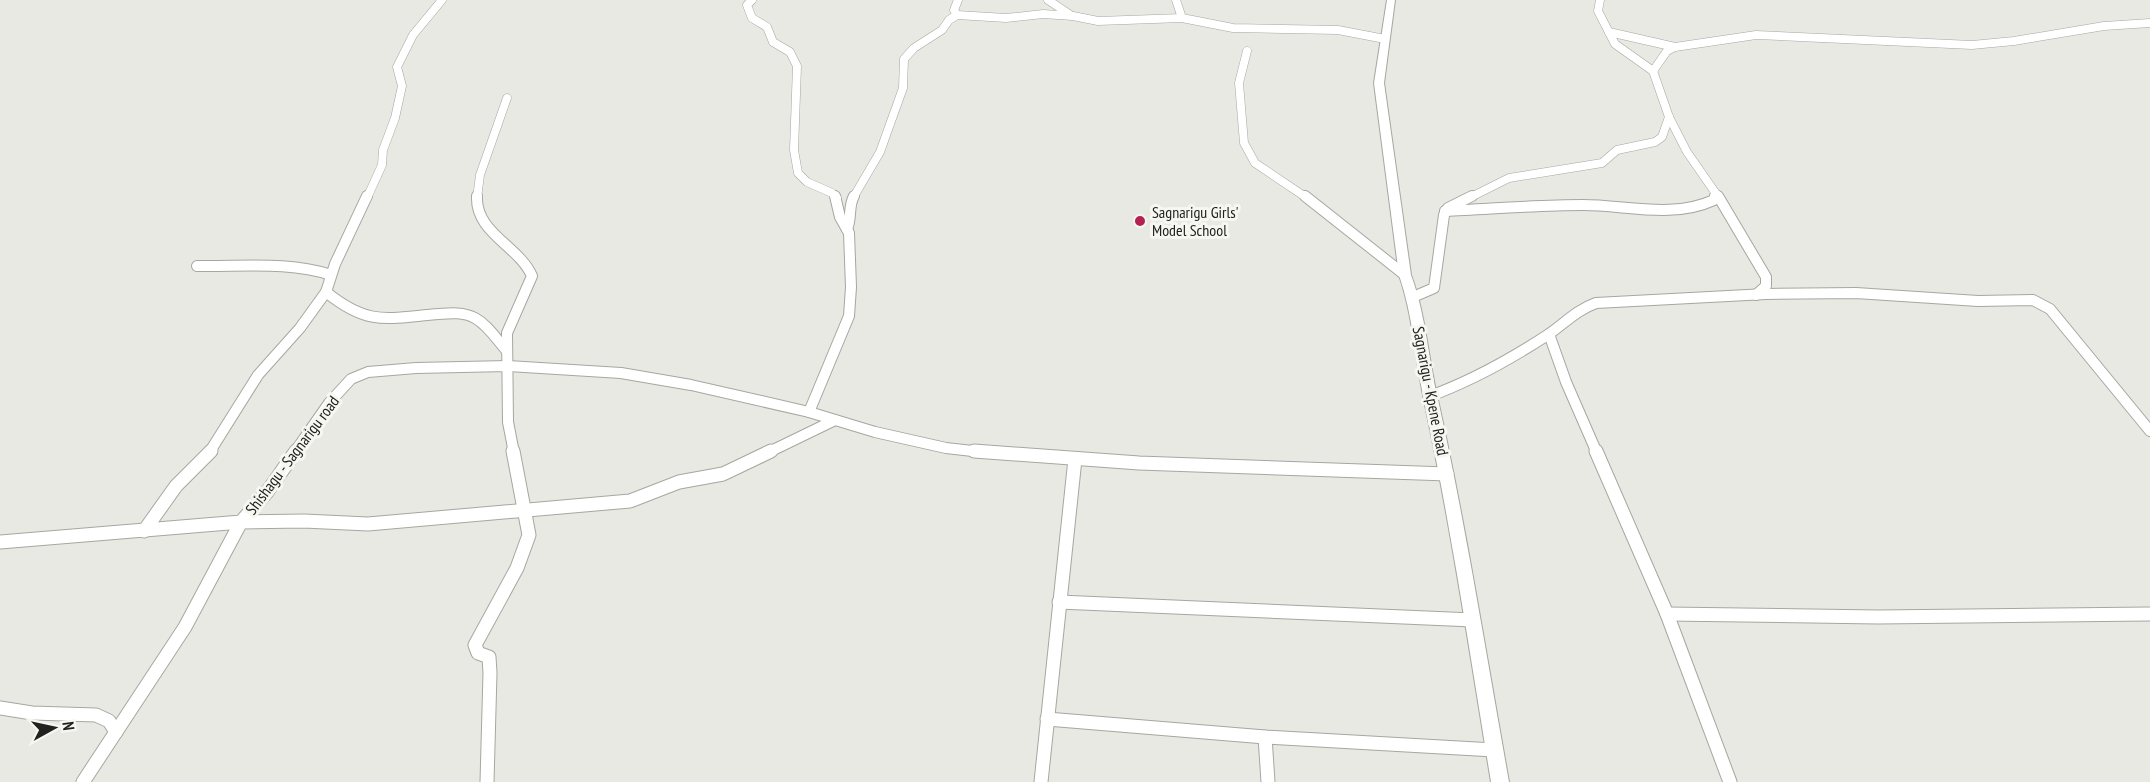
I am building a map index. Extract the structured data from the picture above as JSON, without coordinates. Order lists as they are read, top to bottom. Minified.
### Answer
{"streets":{"street":["Sagnarigu - Kpene Road","Shishagu - Sagnarigu road"]},"crossings":[["Sagnarigu - Kpene Road","Shishagu - Sagnarigu road"]],"places":["Sagnarigu Girls' Model School"],"north":"right"}
